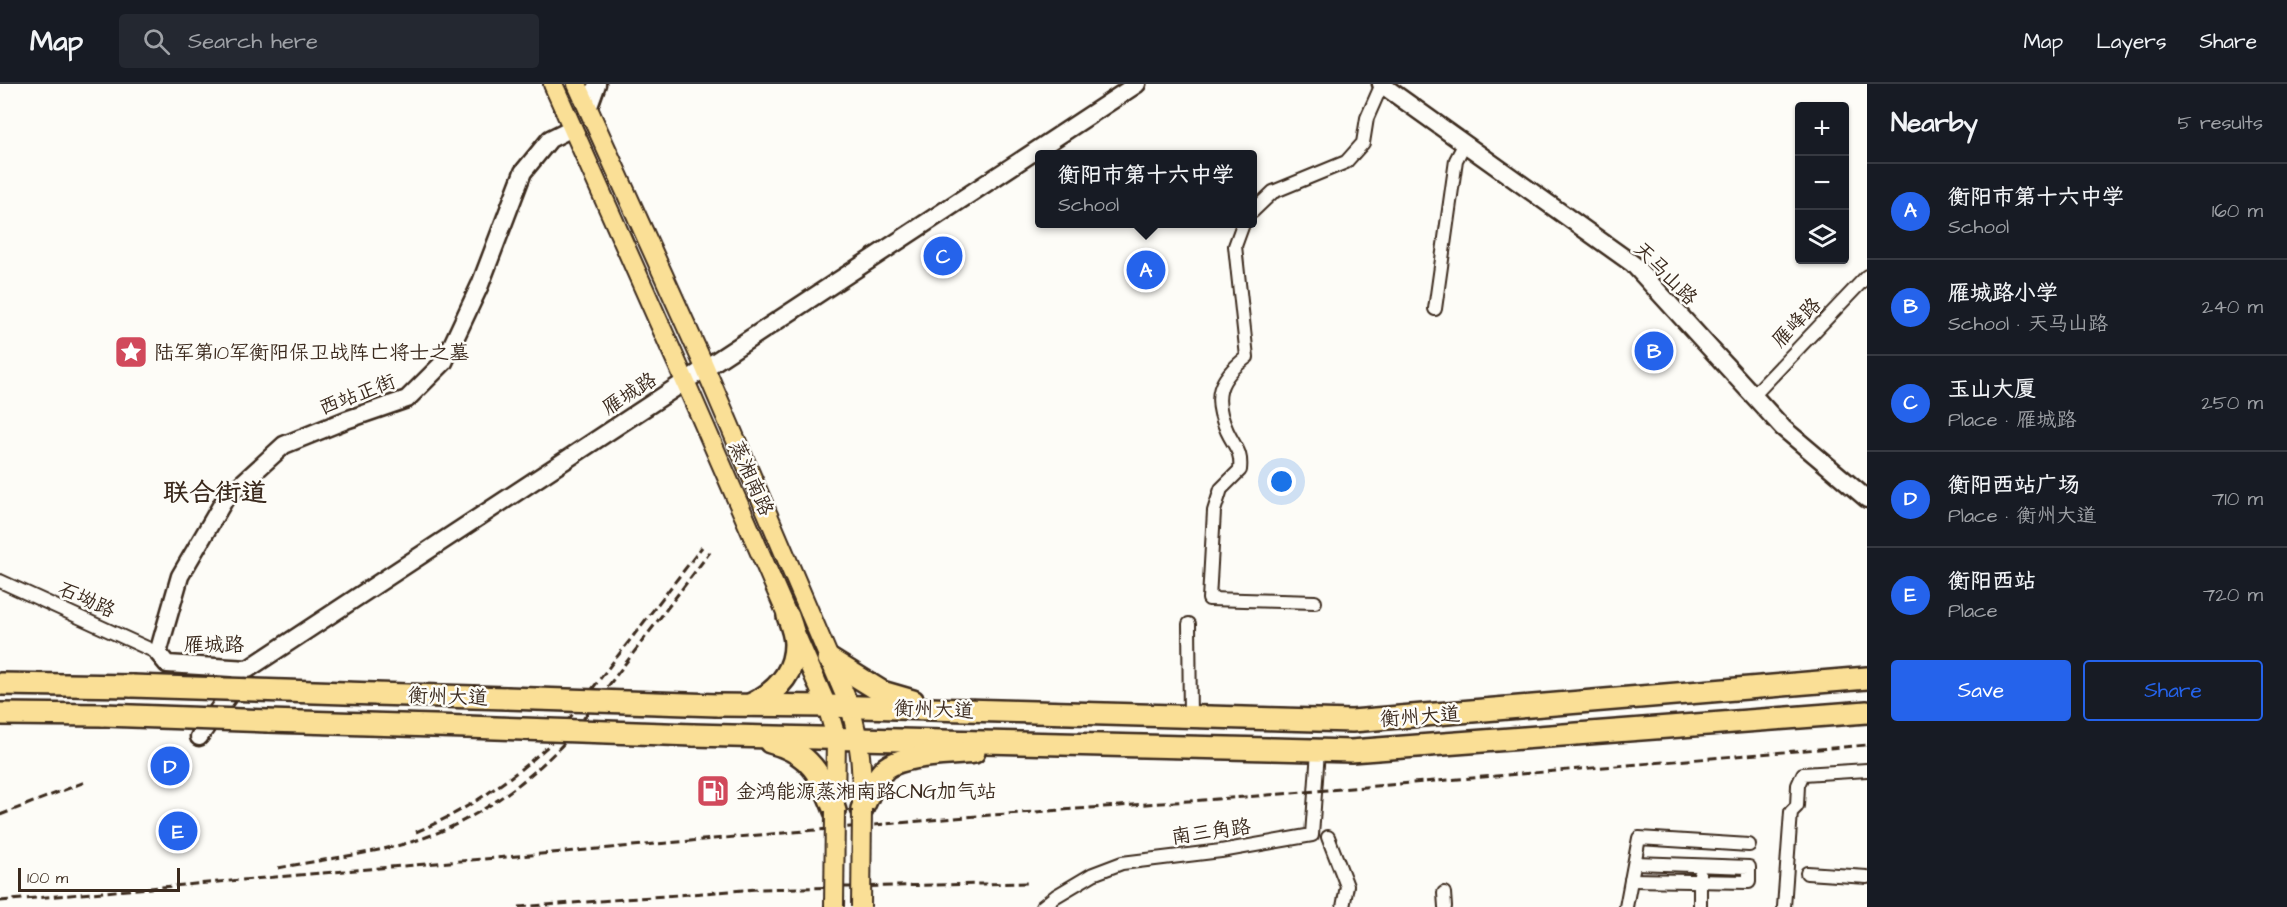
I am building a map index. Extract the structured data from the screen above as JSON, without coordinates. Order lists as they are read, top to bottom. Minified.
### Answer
{"streets":{"highway":["衡州大道"],"main road":["蒸湘南路"],"street":["天马山路","雁峰路","雁城路","西站正街","石坳路","南三角路"]},"crossings":[["天马山路","雁峰路"],["雁城路","西站正街"],["雁城路","蒸湘南路"],["雁城路","石坳路"],["西站正街","蒸湘南路"],["西站正街","石坳路"],["蒸湘南路","衡州大道"],["衡州大道","南三角路"]],"districts":["联合街道"],"places":{"place":["陆军第10军衡阳保卫战阵亡将士之墓"],"fuel station":["金鸿能源蒸湘南路CNG加气站"]},"scale_bar":"100 m","page":{"header":"Map","search":"Search here","nav":["Map","Layers","Share"],"heading":["Nearby","5 results"],"map_buttons":["+","−"],"popup":["衡阳市第十六中学","School"],"list":[{"mark":"A","name":"衡阳市第十六中学","note":"School","value":"160 m"},{"mark":"B","name":"雁城路小学","note":"School · 天马山路","value":"240 m"},{"mark":"C","name":"玉山大厦","note":"Place · 雁城路","value":"250 m"},{"mark":"D","name":"衡阳西站广场","note":"Place · 衡州大道","value":"710 m"},{"mark":"E","name":"衡阳西站","note":"Place","value":"720 m"}],"pins":["C","A","B","D","E"],"buttons":["Save","Share"],"scale":"100 m"}}
